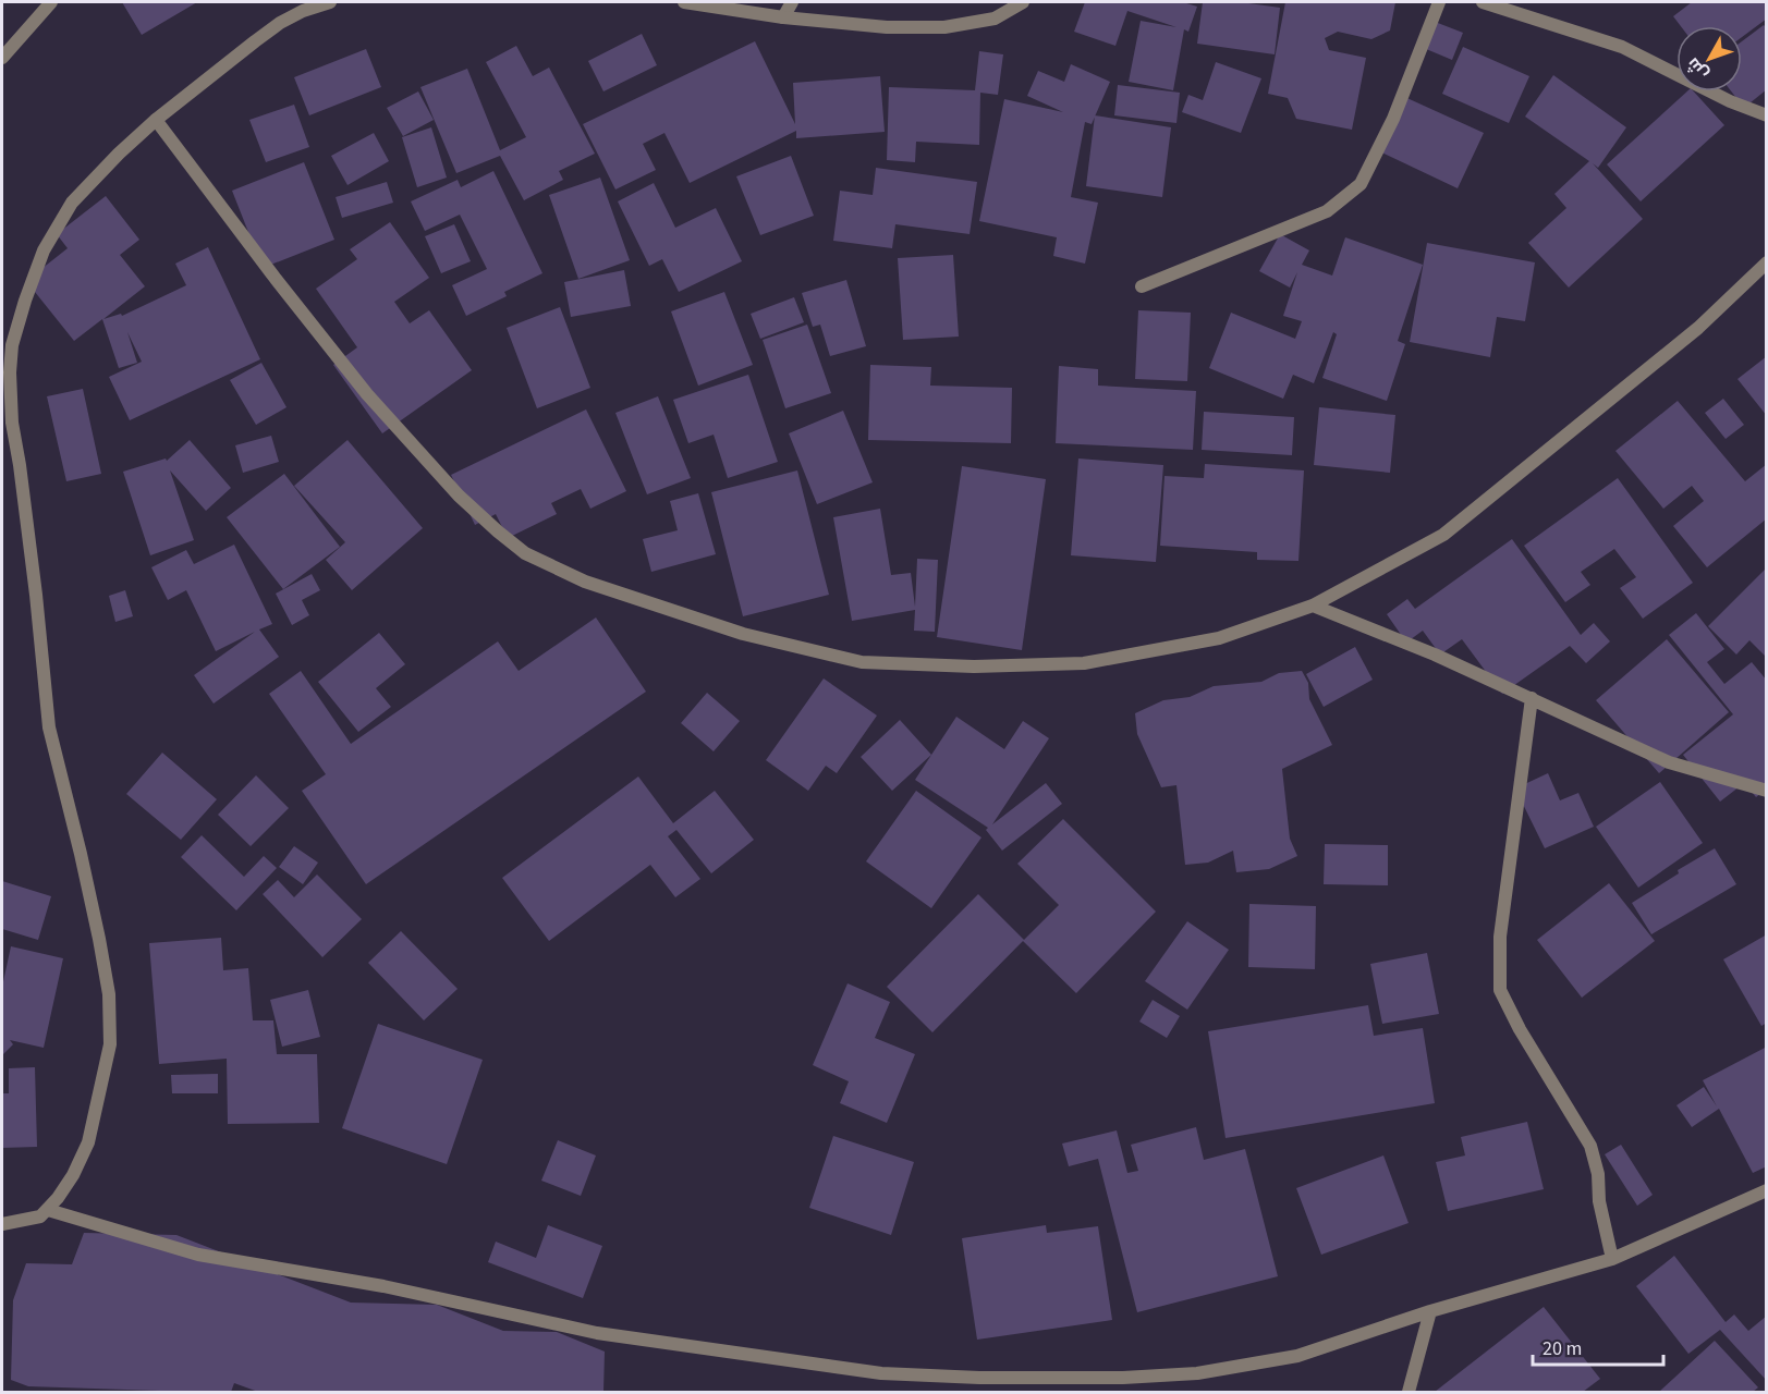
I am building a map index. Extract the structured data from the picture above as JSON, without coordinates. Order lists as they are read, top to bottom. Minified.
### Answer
{"scale_bar":"20 m","north":"bottom left"}
